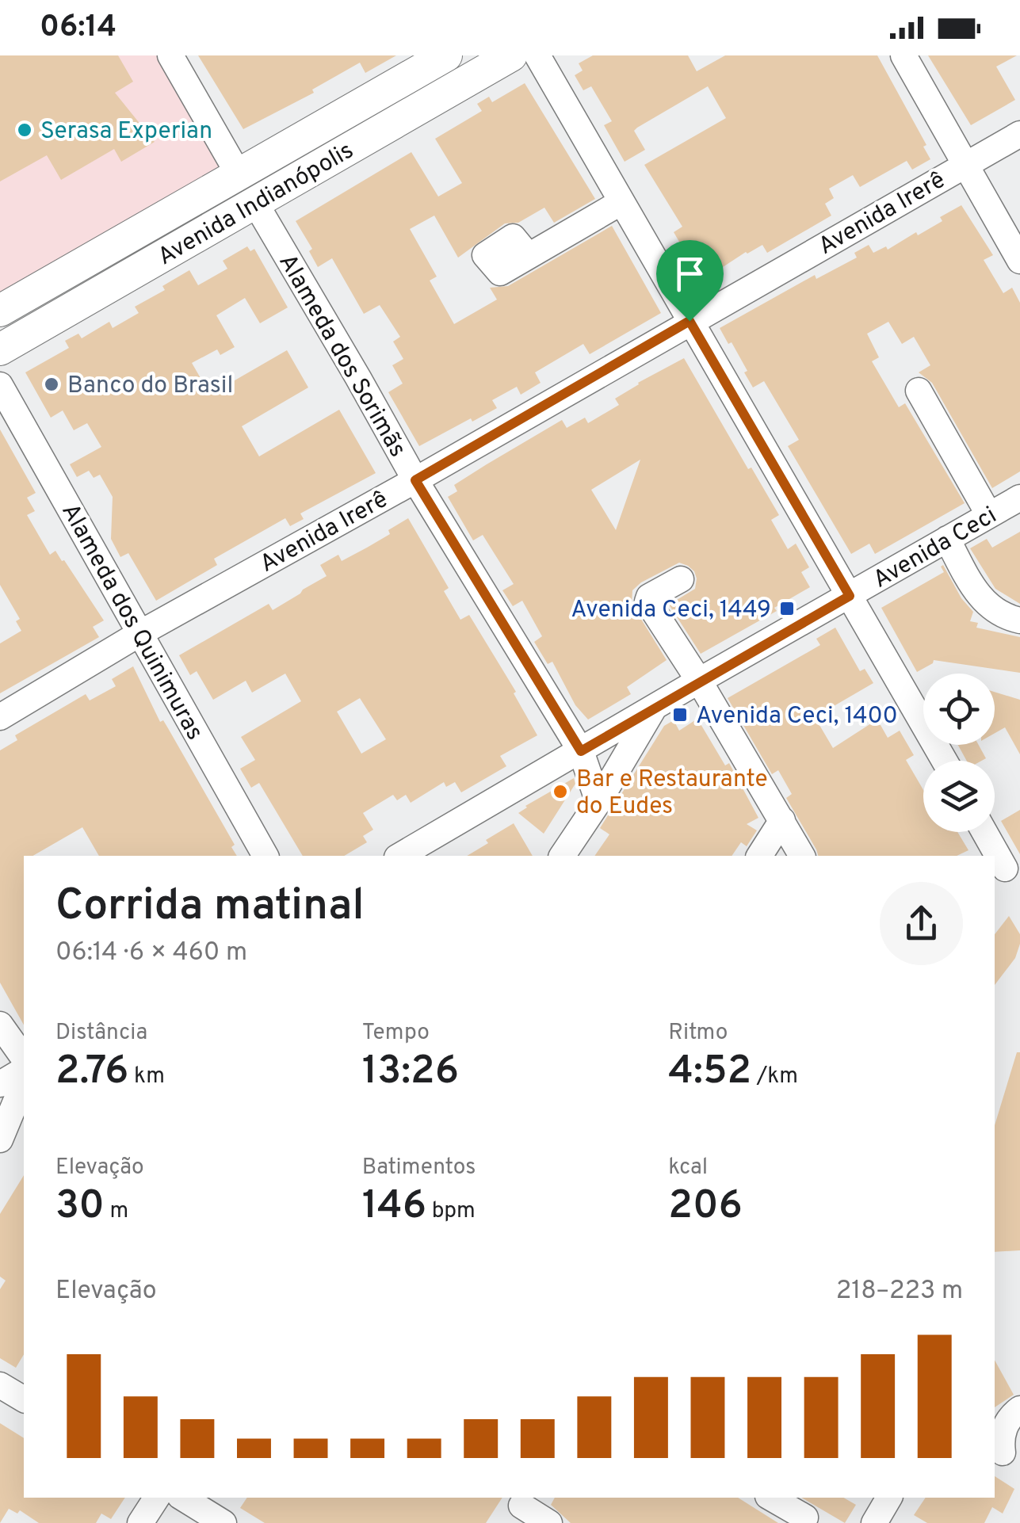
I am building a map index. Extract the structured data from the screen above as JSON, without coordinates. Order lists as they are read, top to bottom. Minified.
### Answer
{"streets":{"main road":["Avenida Indianópolis"],"street":["Avenida Irerê","Alameda dos Sorimãs","Avenida Ceci","Alameda dos Quinimuras"]},"crossings":[["Avenida Indianópolis","Alameda dos Sorimãs"],["Avenida Irerê","Alameda dos Sorimãs"],["Avenida Irerê","Alameda dos Quinimuras"],["Alameda dos Sorimãs","Avenida Ceci"]],"places":{"other":["Serasa Experian","Banco do Brasil","Bar e Restaurante do Eudes"],"transit":["Avenida Ceci, 1449","Avenida Ceci, 1400"]},"page":{"status":"06:14","heading":["Corrida matinal","06:14 · 6 × 460 m"],"stats":[["Distância","2.76 km"],["Tempo","13:26"],["Ritmo","4:52 /km"],["Elevação","30 m"],["Batimentos","146 bpm"],["kcal","206"]],"chart":["Elevação","218–223 m"]}}
